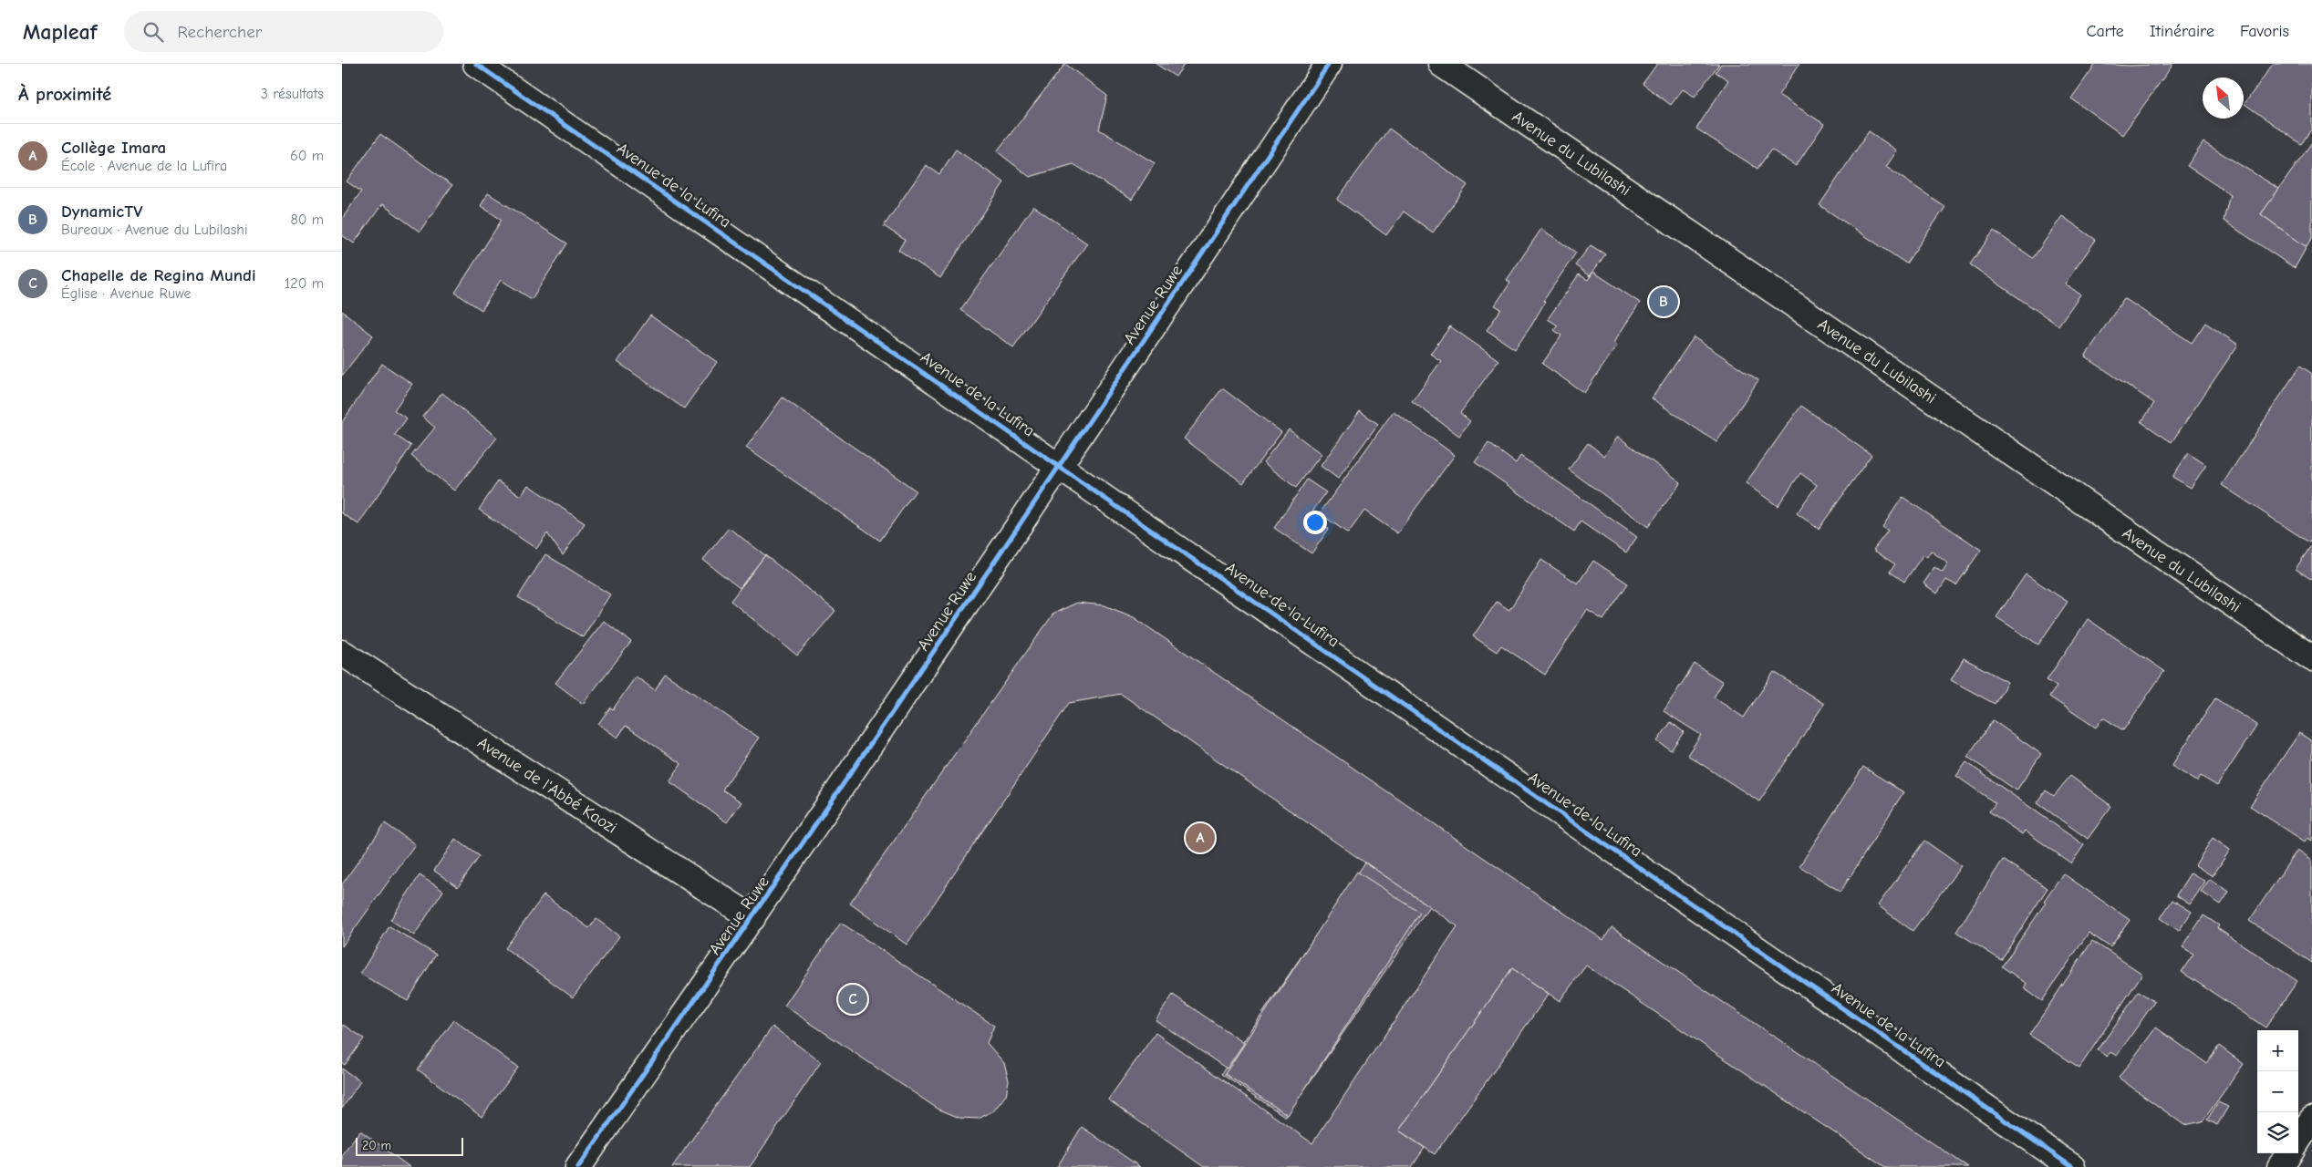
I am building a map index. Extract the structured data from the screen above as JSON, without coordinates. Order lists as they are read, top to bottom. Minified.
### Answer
{"streets":{"street":["Avenue du Lubilashi","Avenue de la Lufira","Avenue Ruwe","Avenue de l'Abbé Kaozi"]},"crossings":[["Avenue de la Lufira","Avenue Ruwe"],["Avenue Ruwe","Avenue de l'Abbé Kaozi"]],"scale_bar":"20 m","north":"top left","page":{"header":"Mapleaf","search":"Rechercher","nav":["Carte","Itinéraire","Favoris"],"heading":["À proximité","3 résultats"],"list":[{"mark":"A","name":"Collège Imara","note":"École · Avenue de la Lufira","value":"60 m"},{"mark":"B","name":"DynamicTV","note":"Bureaux · Avenue du Lubilashi","value":"80 m"},{"mark":"C","name":"Chapelle de Regina Mundi","note":"Église · Avenue Ruwe","value":"120 m"}],"pins":["B","A","C"],"map_buttons":["+","−"],"scale":"20 m"}}
